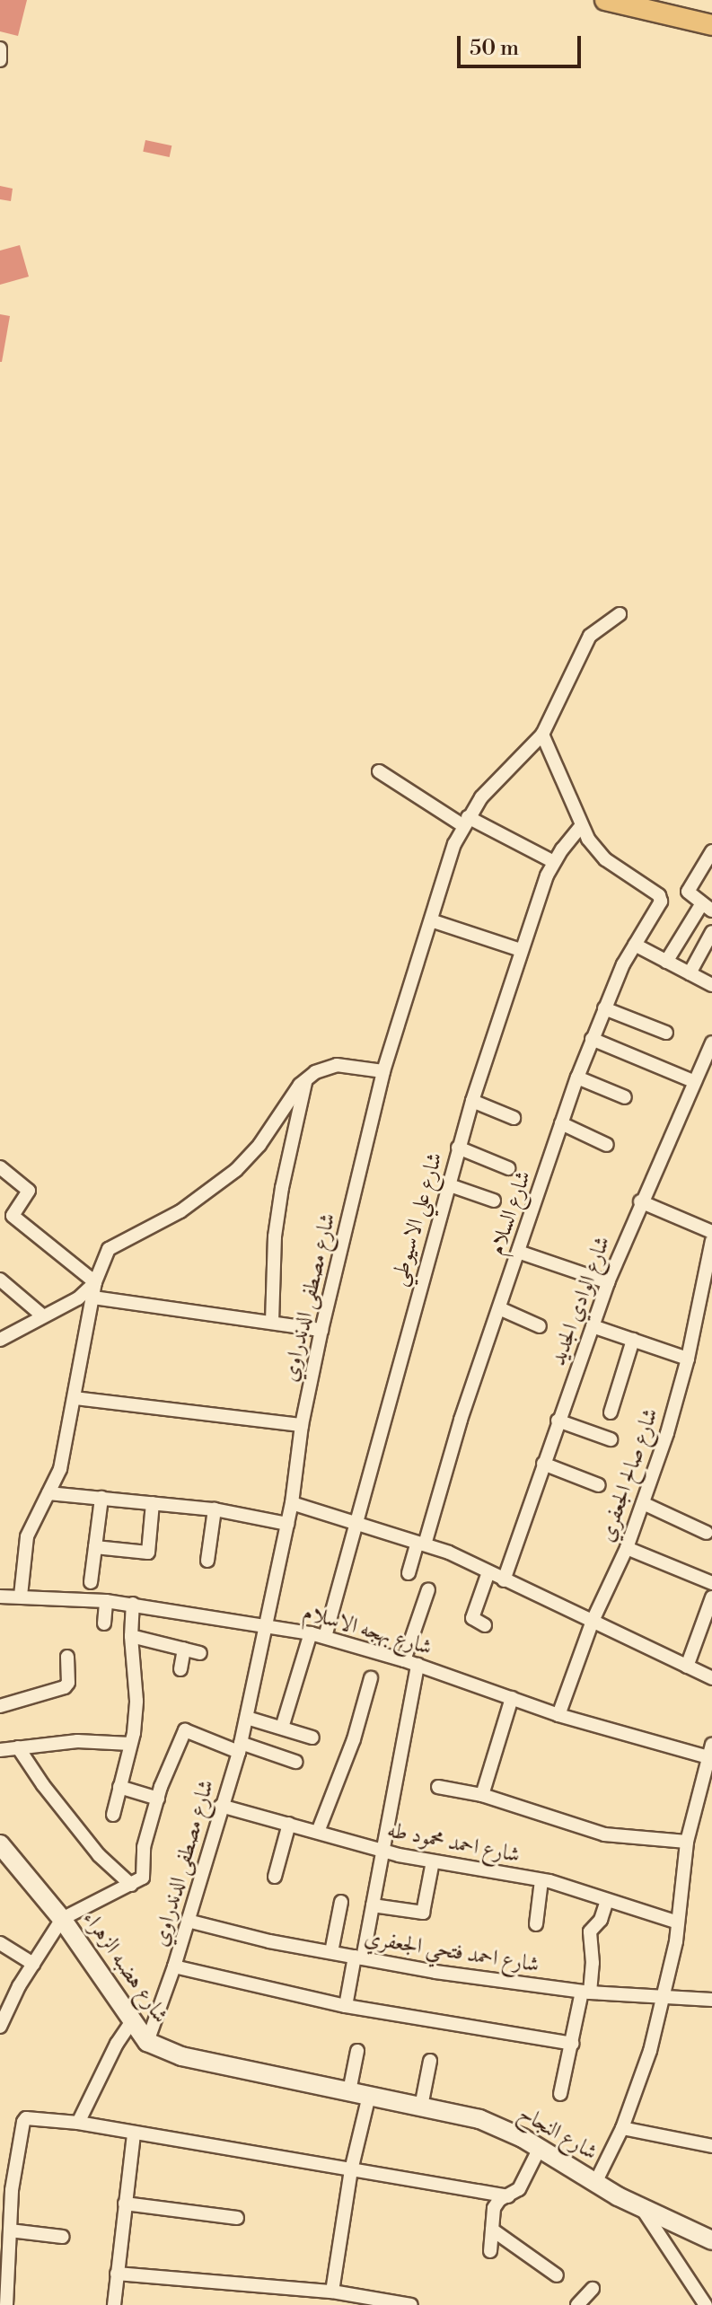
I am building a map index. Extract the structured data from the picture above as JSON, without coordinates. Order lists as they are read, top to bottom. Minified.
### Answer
{"streets":{"street":["شارع السلام","شارع علي الاسيوطي","شارع مصطفى الدندراوي","شارع الوادي الجديد","شارع صالح الجعفري","شارع بهجه الاسلام","شارع احمد محمود طه","شارع احمد فتحي الجعفري","شارع هضبه الزهراء","شارع النجاح"]},"crossings":[["شارع السلام","شارع علي الاسيوطي"],["شارع علي الاسيوطي","شارع بهجه الاسلام"],["شارع مصطفى الدندراوي","شارع بهجه الاسلام"],["شارع مصطفى الدندراوي","شارع احمد محمود طه"],["شارع مصطفى الدندراوي","شارع احمد فتحي الجعفري"],["شارع مصطفى الدندراوي","شارع هضبه الزهراء"],["شارع صالح الجعفري","شارع بهجه الاسلام"],["شارع هضبه الزهراء","شارع النجاح"]],"scale_bar":"50 m"}
